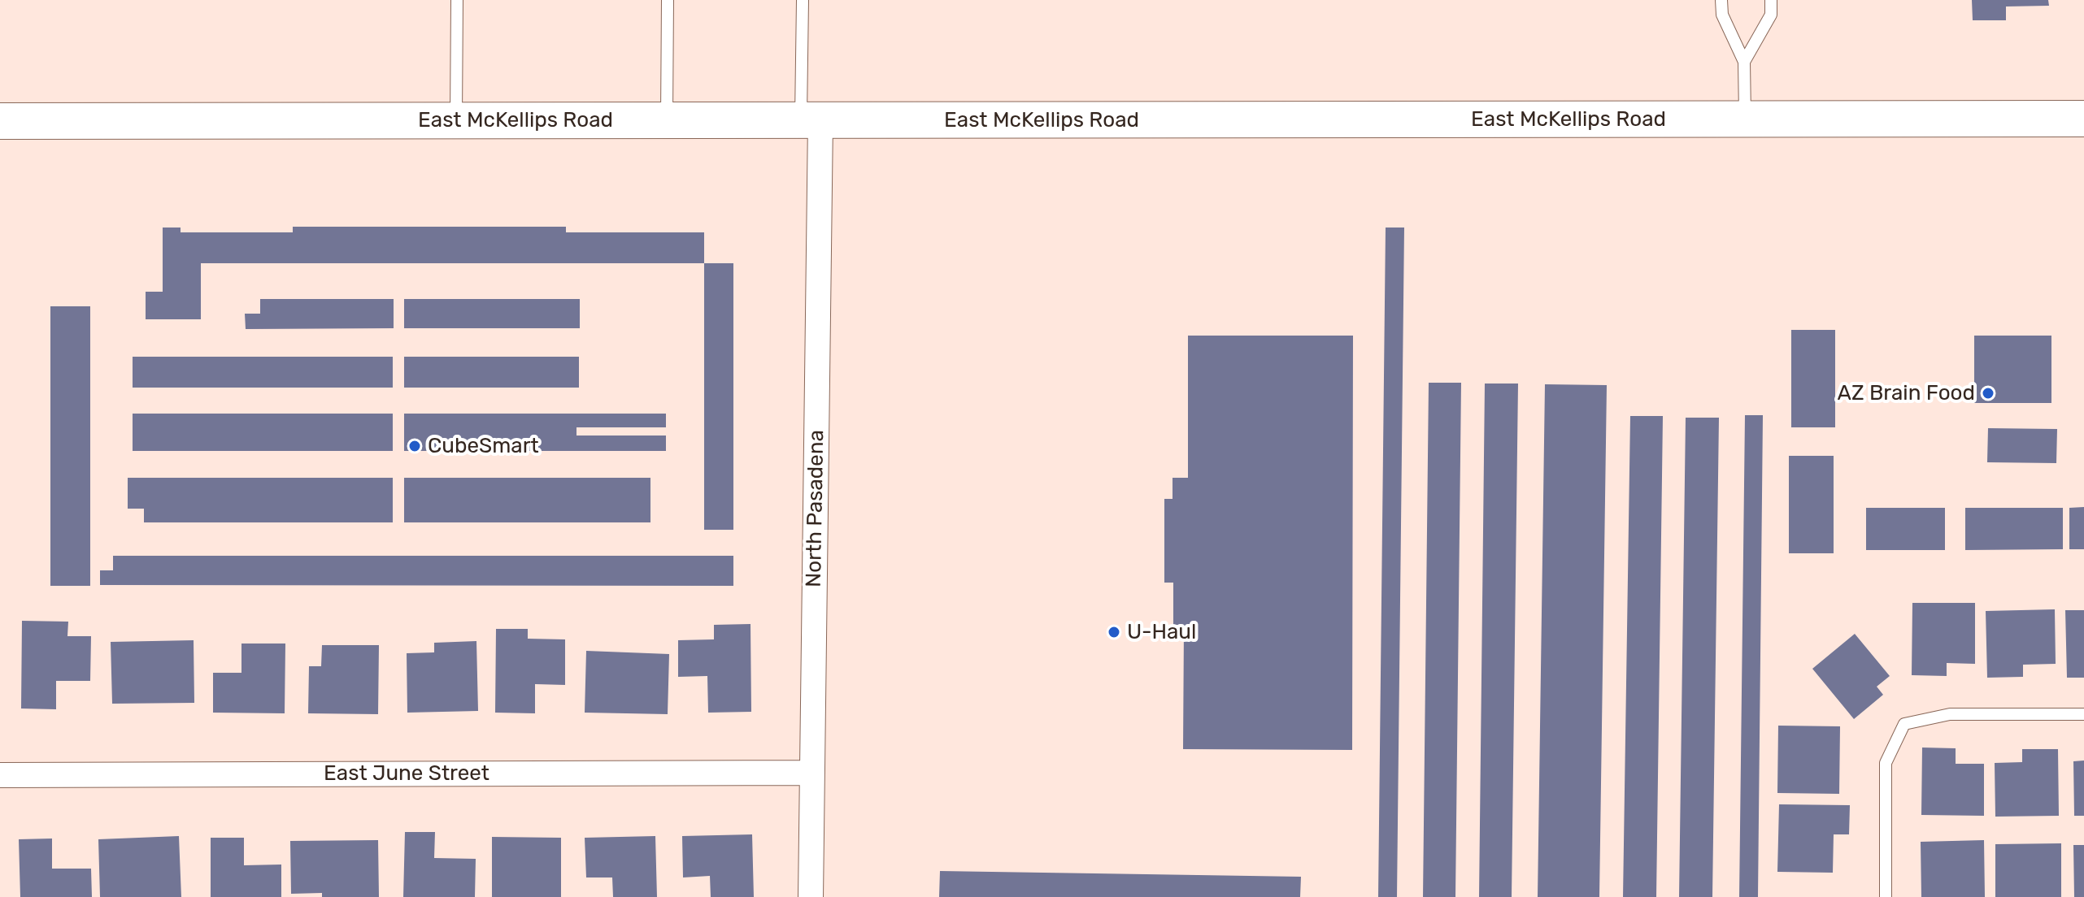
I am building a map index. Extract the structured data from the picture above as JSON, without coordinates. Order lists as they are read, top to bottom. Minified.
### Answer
{"streets":{"main road":["East McKellips Road"],"street":["North Pasadena","East June Street"]},"crossings":[["East McKellips Road","North Pasadena"],["North Pasadena","East June Street"]],"places":["AZ Brain Food","CubeSmart","U-Haul"]}
